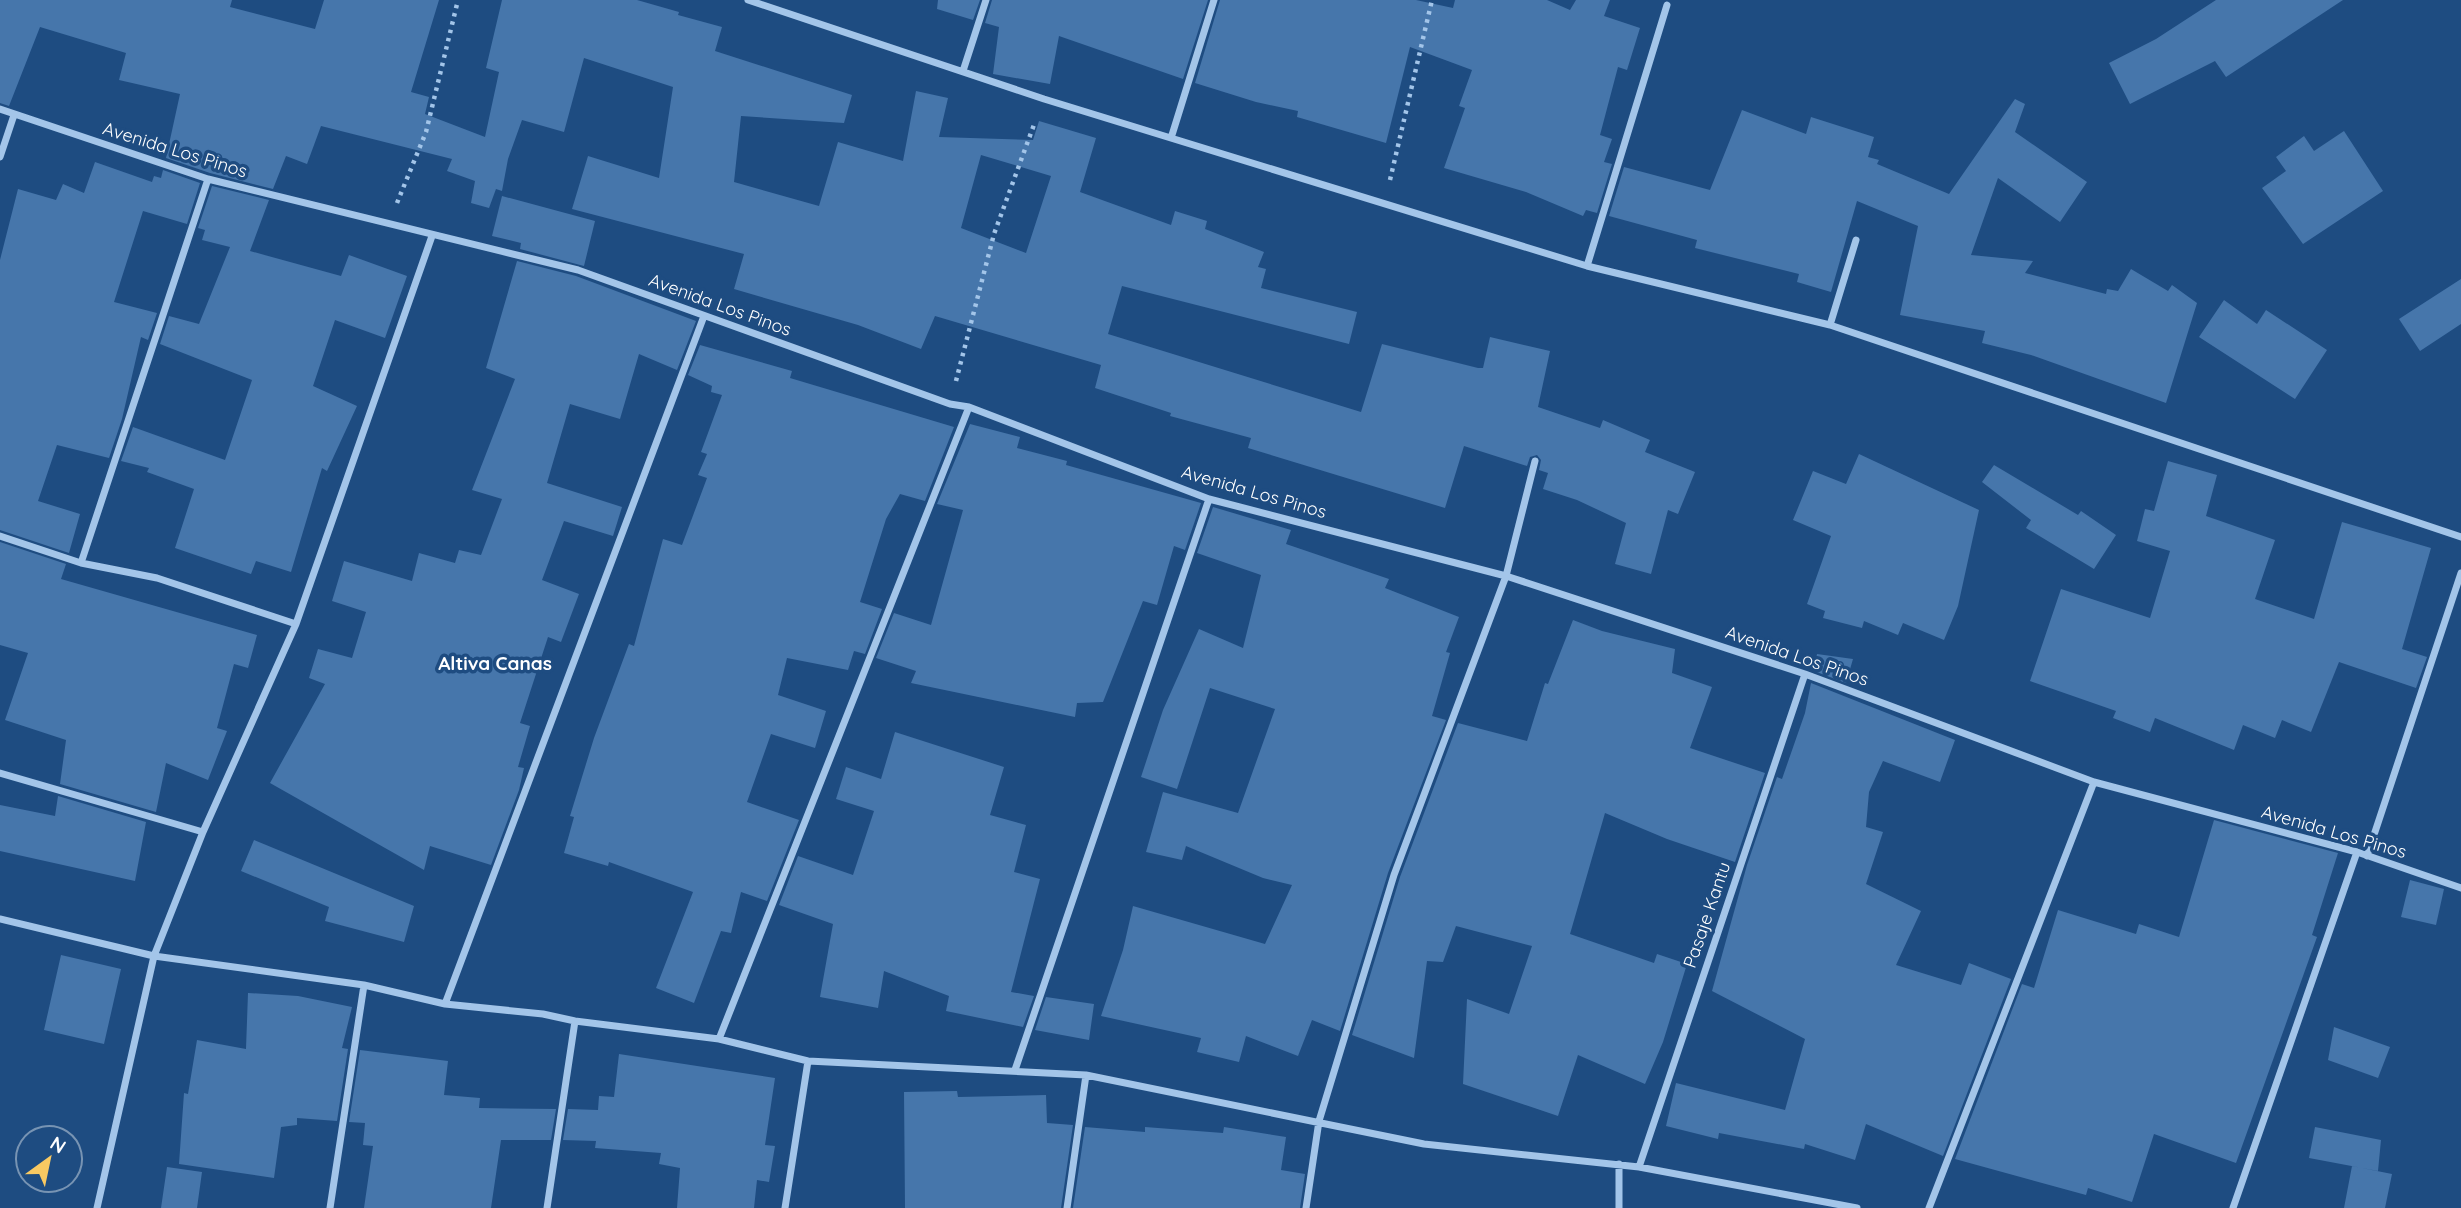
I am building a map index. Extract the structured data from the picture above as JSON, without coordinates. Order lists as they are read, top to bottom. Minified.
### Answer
{"streets":{"street":["Avenida Los Pinos","Pasaje Kantu"]},"crossings":[["Avenida Los Pinos","Pasaje Kantu"]],"districts":["Altiva Canas"],"north":"top right"}
